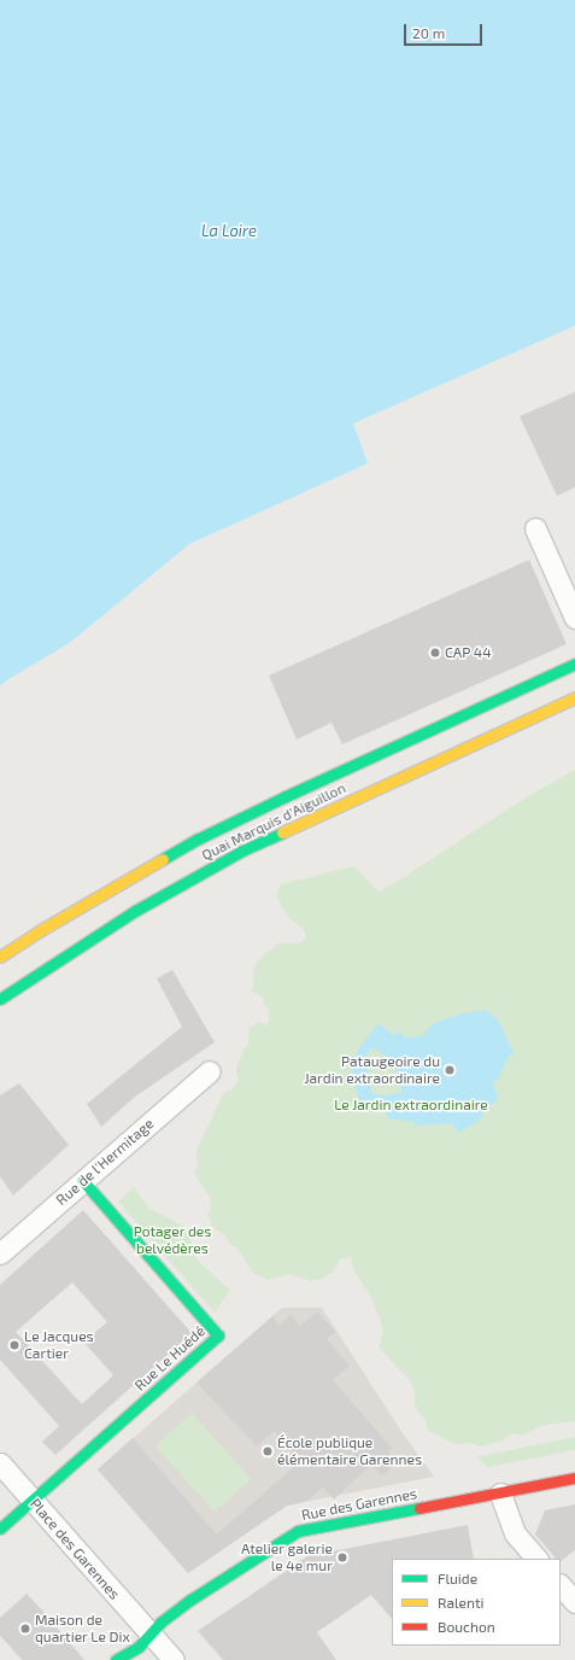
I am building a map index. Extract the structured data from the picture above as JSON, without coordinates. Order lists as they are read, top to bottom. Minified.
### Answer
{"streets":{"main road":["Quai Marquis d'Aiguillon","Rue Le Huédé","Rue des Garennes"],"street":["Rue de l'Hermitage","Place des Garennes"]},"crossings":[["Rue de l'Hermitage","Rue Le Huédé"],["Rue Le Huédé","Place des Garennes"],["Rue des Garennes","Place des Garennes"]],"water":["La Loire"],"parks":["Le Jardin extraordinaire","Potager des belvédères"],"places":["CAP 44","Pataugeoire du Jardin extraordinaire","Le Jacques Cartier","École publique élémentaire Garennes","Atelier galerie le 4e mur","Maison de quartier Le Dix"],"legend":["Fluide","Ralenti","Bouchon"],"scale_bar":"20 m"}
